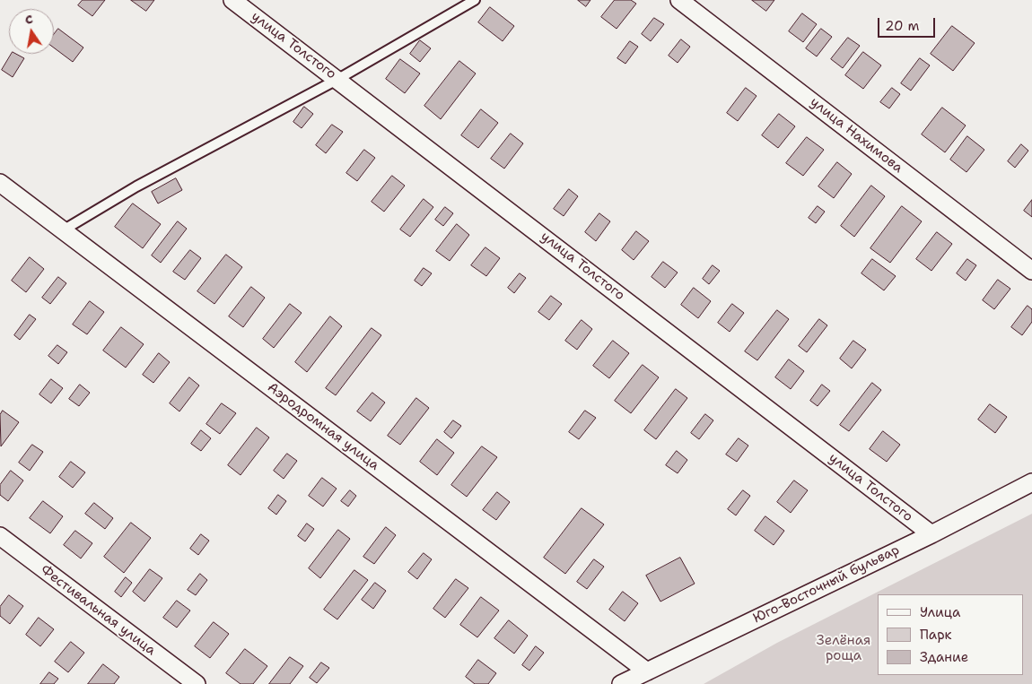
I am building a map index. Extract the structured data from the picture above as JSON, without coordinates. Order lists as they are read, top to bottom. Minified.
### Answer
{"streets":{"street":["улица Толстого","улица Нахимова","Аэродромная улица","Юго-Восточный бульвар","Фестивальная улица"]},"crossings":[["улица Толстого","Юго-Восточный бульвар"],["Аэродромная улица","Юго-Восточный бульвар"]],"parks":["Зелёная роща"],"legend":["Улица","Парк","Здание"],"scale_bar":"20 m","north":"top"}
